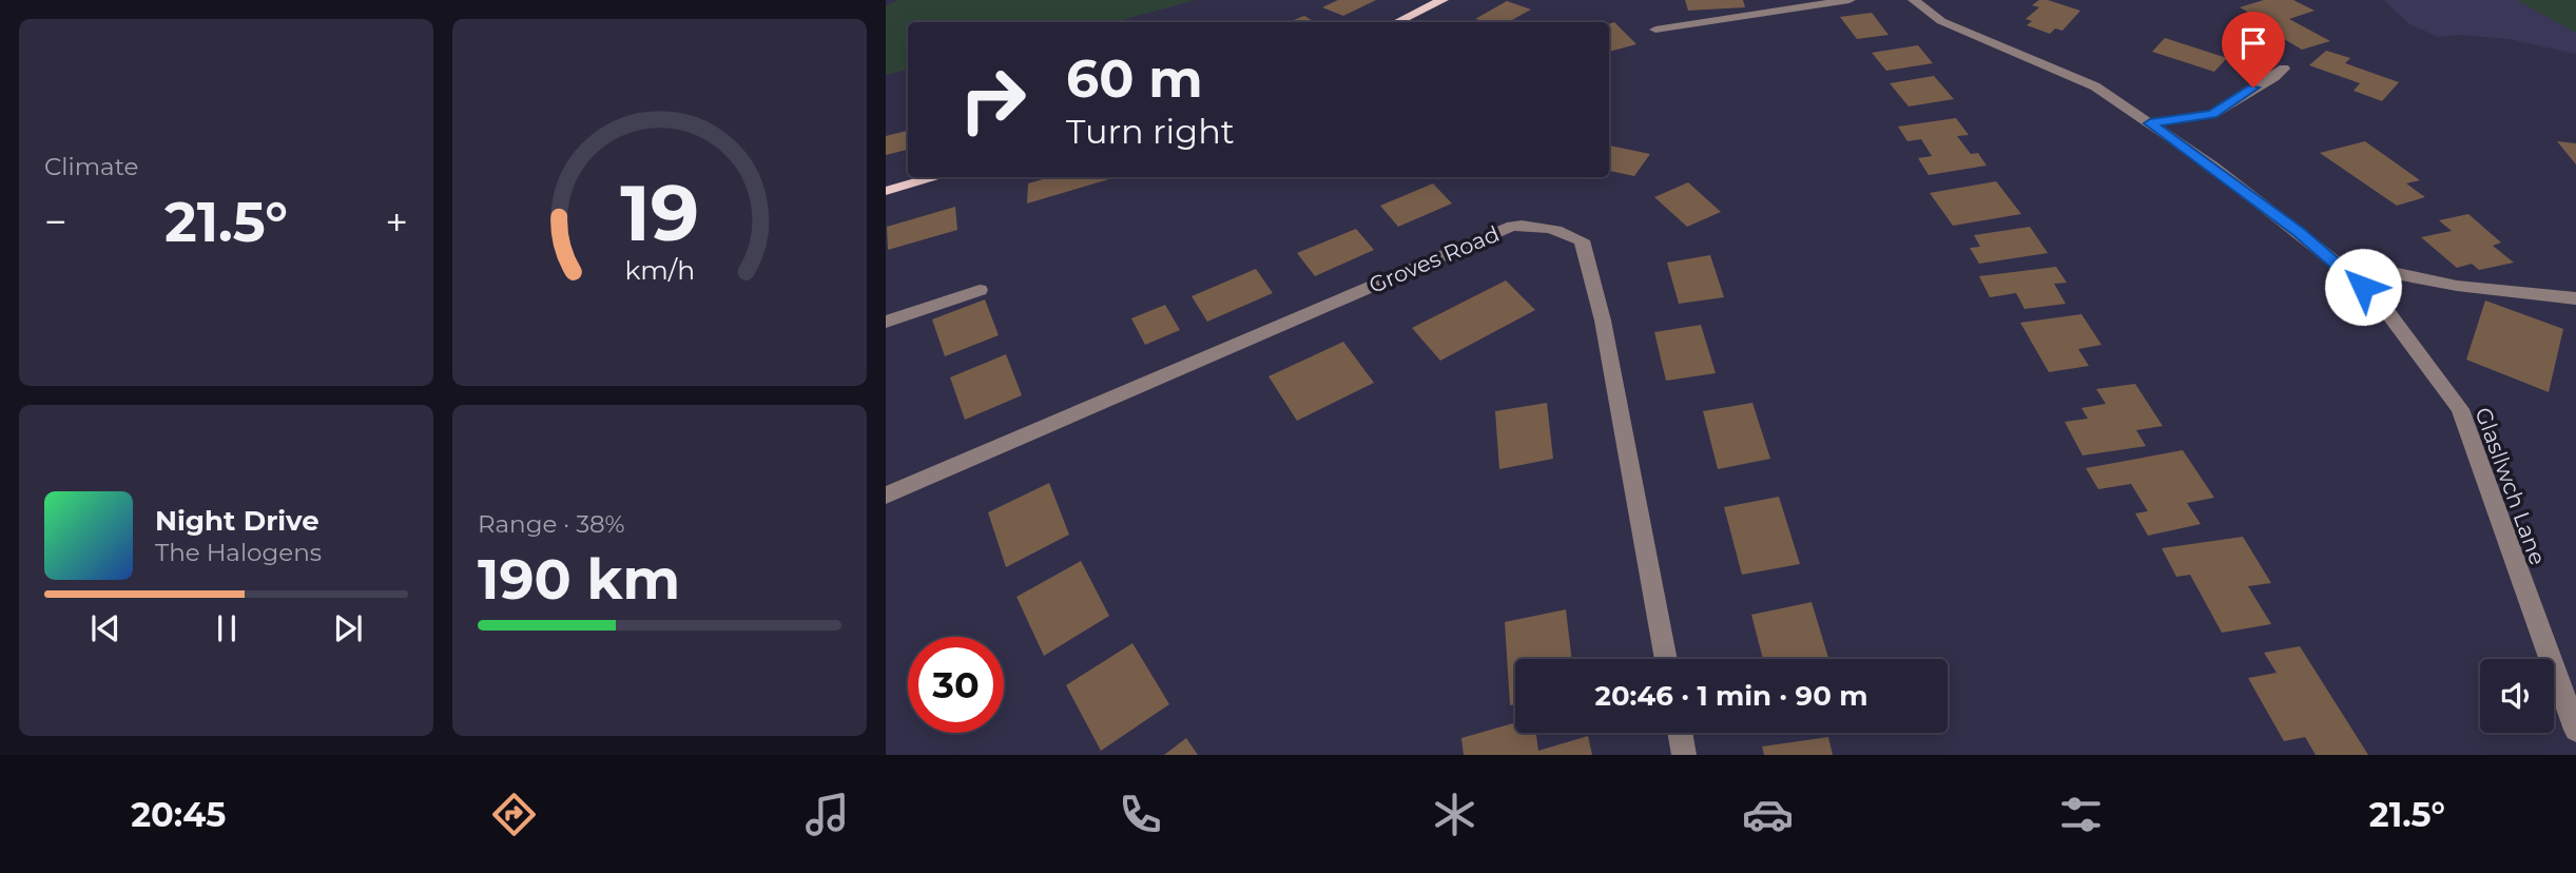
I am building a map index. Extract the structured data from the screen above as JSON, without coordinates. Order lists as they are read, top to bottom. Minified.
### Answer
{"streets":{"street":["Groves Road","Glasllwch Lane"]},"page":{"tile":["Climate",["Range · 38%","190 km"]],"turn":["60 m","Turn right"],"heat":["−","21.5°","+"],"song":["Night Drive","The Halogens"],"limit":"30","trip":"20:46 · 1 min · 90 m","tabs":["20:45","21.5°"],"gauge":["19","km/h"]}}
